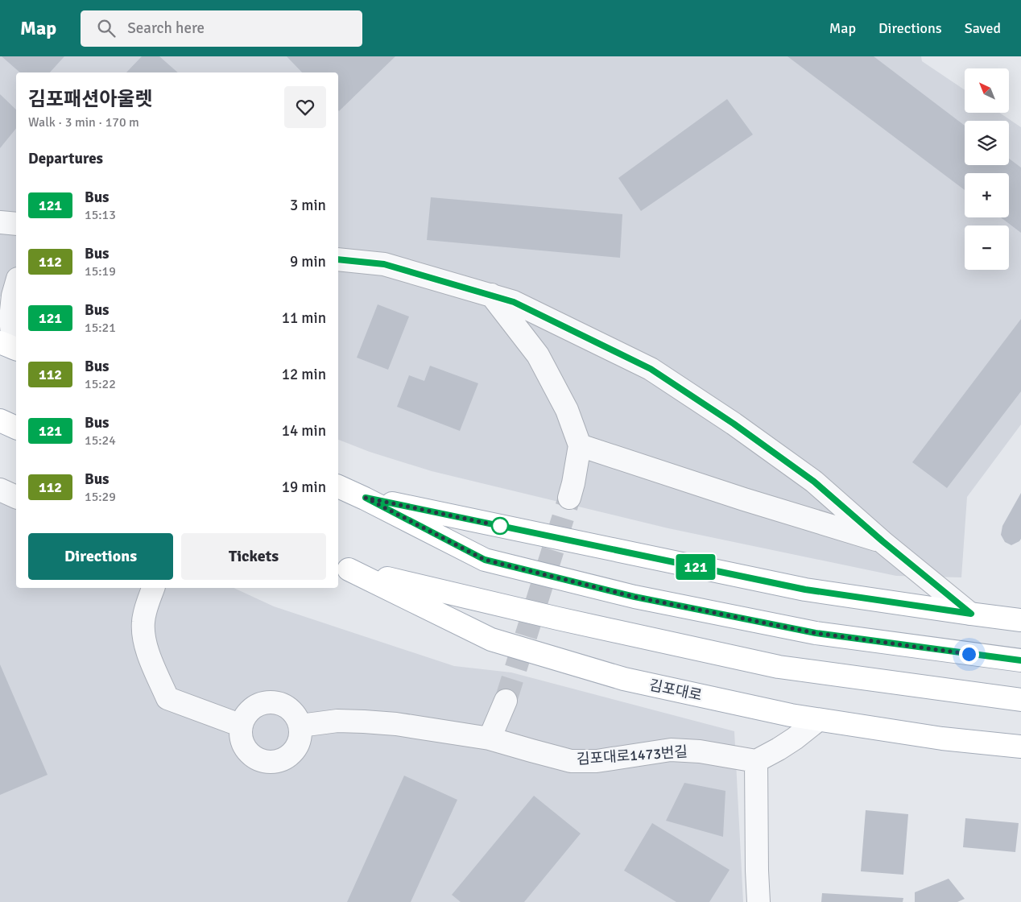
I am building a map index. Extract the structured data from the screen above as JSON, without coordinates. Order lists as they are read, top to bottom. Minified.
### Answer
{"streets":{"main road":["김포대로"],"lane":["김포대로1473번길"]},"lines":["bus line 121"],"north":"top left","page":{"header":"Map","search":"Search here","nav":["Map","Directions","Saved"],"on_map":"121","map_buttons":["+","−"],"heading":[["김포패션아울렛","Walk · 3 min · 170 m"],"Departures"],"list":[{"mark":"121","name":"Bus","note":"15:13","value":"3 min"},{"mark":"112","name":"Bus","note":"15:19","value":"9 min"},{"mark":"121","name":"Bus","note":"15:21","value":"11 min"},{"mark":"112","name":"Bus","note":"15:22","value":"12 min"},{"mark":"121","name":"Bus","note":"15:24","value":"14 min"},{"mark":"112","name":"Bus","note":"15:29","value":"19 min"}],"buttons":["Directions","Tickets"]}}
